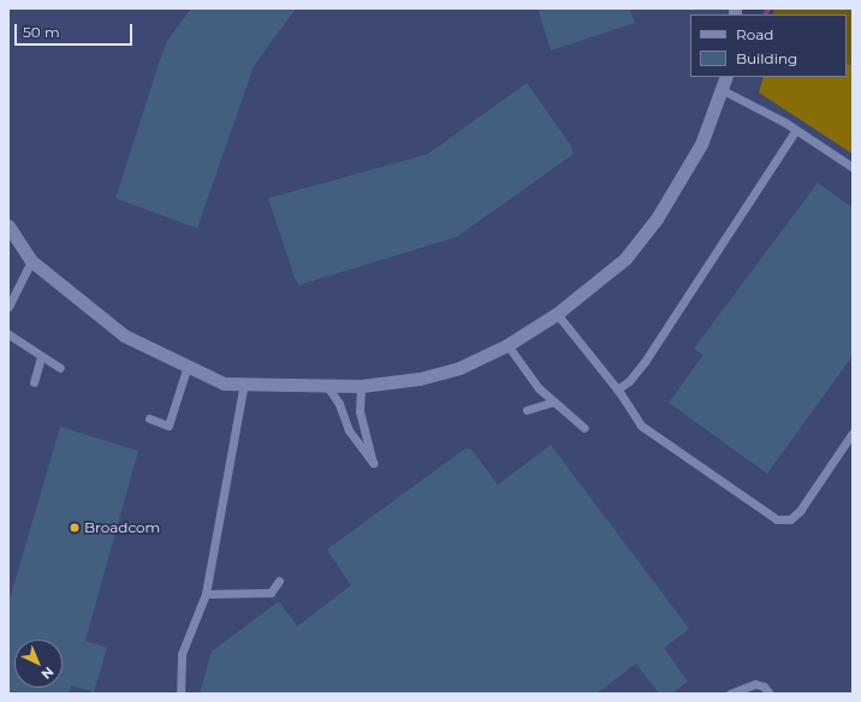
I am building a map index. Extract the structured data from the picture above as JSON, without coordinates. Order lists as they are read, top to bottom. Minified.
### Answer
{"places":["Broadcom"],"legend":["Road","Building"],"scale_bar":"50 m","north":"bottom right"}
